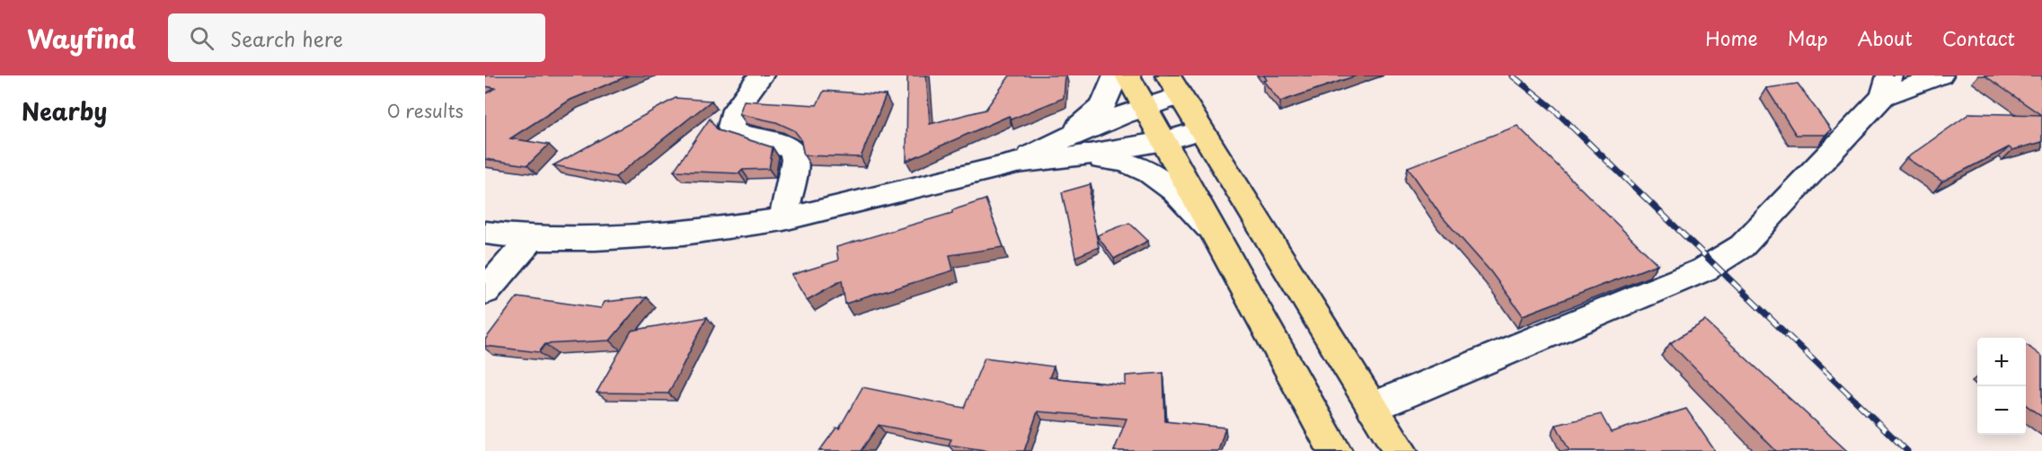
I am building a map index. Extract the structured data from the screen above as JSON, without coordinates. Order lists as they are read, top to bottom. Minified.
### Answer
{"page":{"header":"Wayfind","search":"Search here","nav":["Home","Map","About","Contact"],"heading":["Nearby","0 results"],"map_buttons":["+","−"]}}
